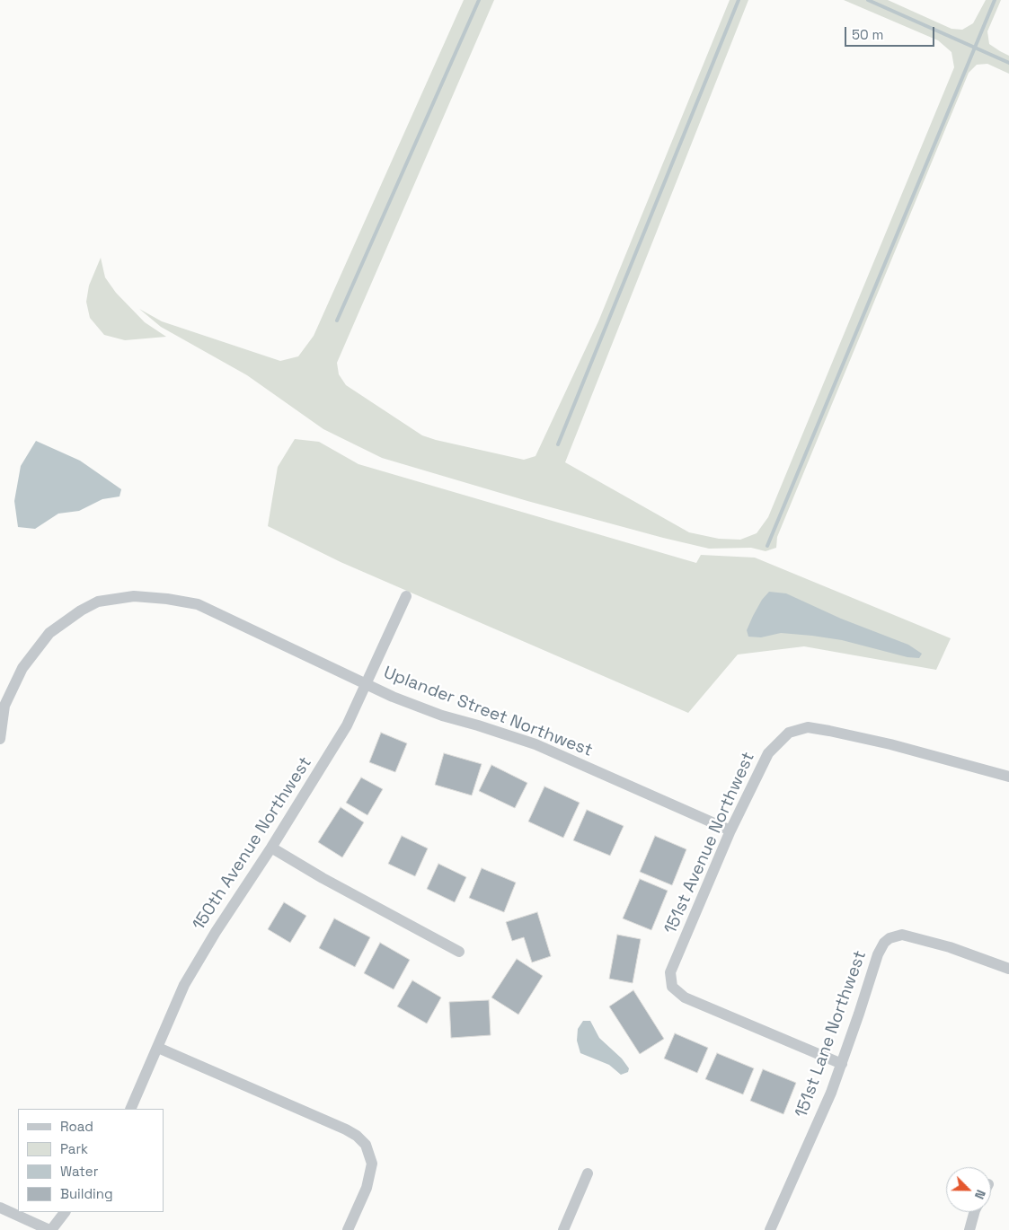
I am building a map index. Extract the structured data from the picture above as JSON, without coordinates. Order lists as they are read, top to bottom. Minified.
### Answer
{"streets":{"street":["Uplander Street Northwest","151st Avenue Northwest","150th Avenue Northwest","151st Lane Northwest"]},"crossings":[["Uplander Street Northwest","151st Avenue Northwest"],["Uplander Street Northwest","150th Avenue Northwest"],["151st Avenue Northwest","151st Lane Northwest"]],"legend":["Road","Park","Water","Building"],"scale_bar":"50 m","north":"bottom right"}
